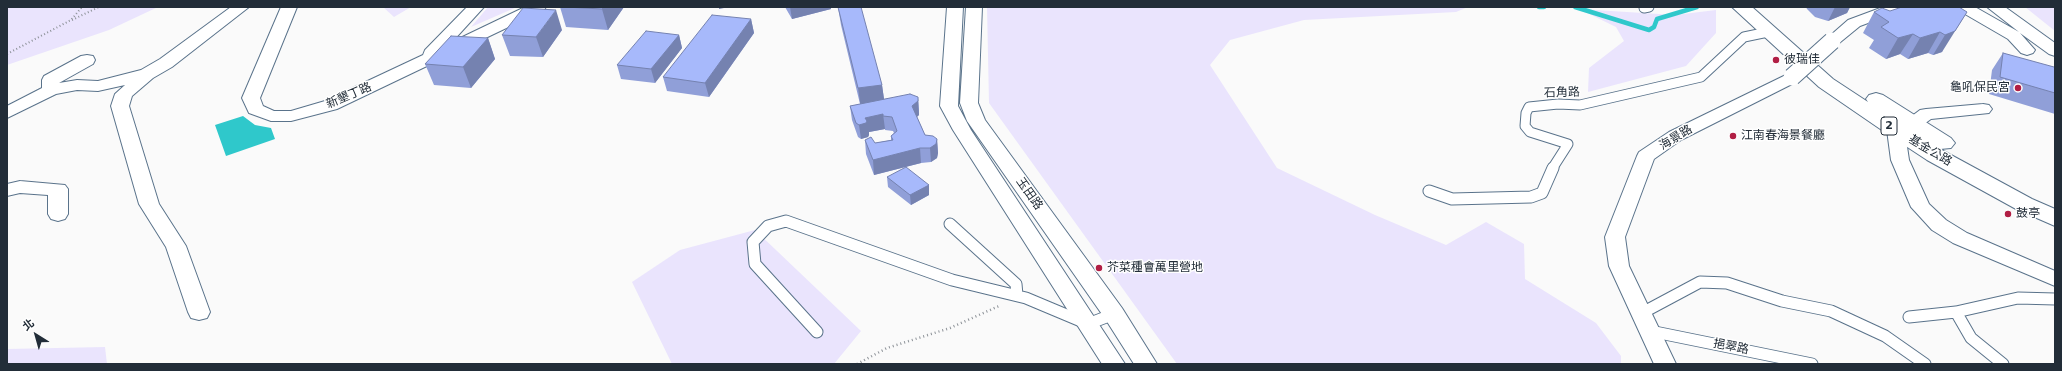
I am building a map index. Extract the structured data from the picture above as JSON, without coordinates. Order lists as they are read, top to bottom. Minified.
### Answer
{"streets":{"main road":["2","基金公路"],"street":["新墾丁路","海景路","玉田路"],"lane":["石角路","挹翠路"]},"crossings":[["石角路","基金公路"],["海景路","挹翠路"]],"places":["彼瑞佳","龜吼保民宮","江南春海景餐廳","鼓亭","芥菜種會萬里營地"],"north":"top left"}
